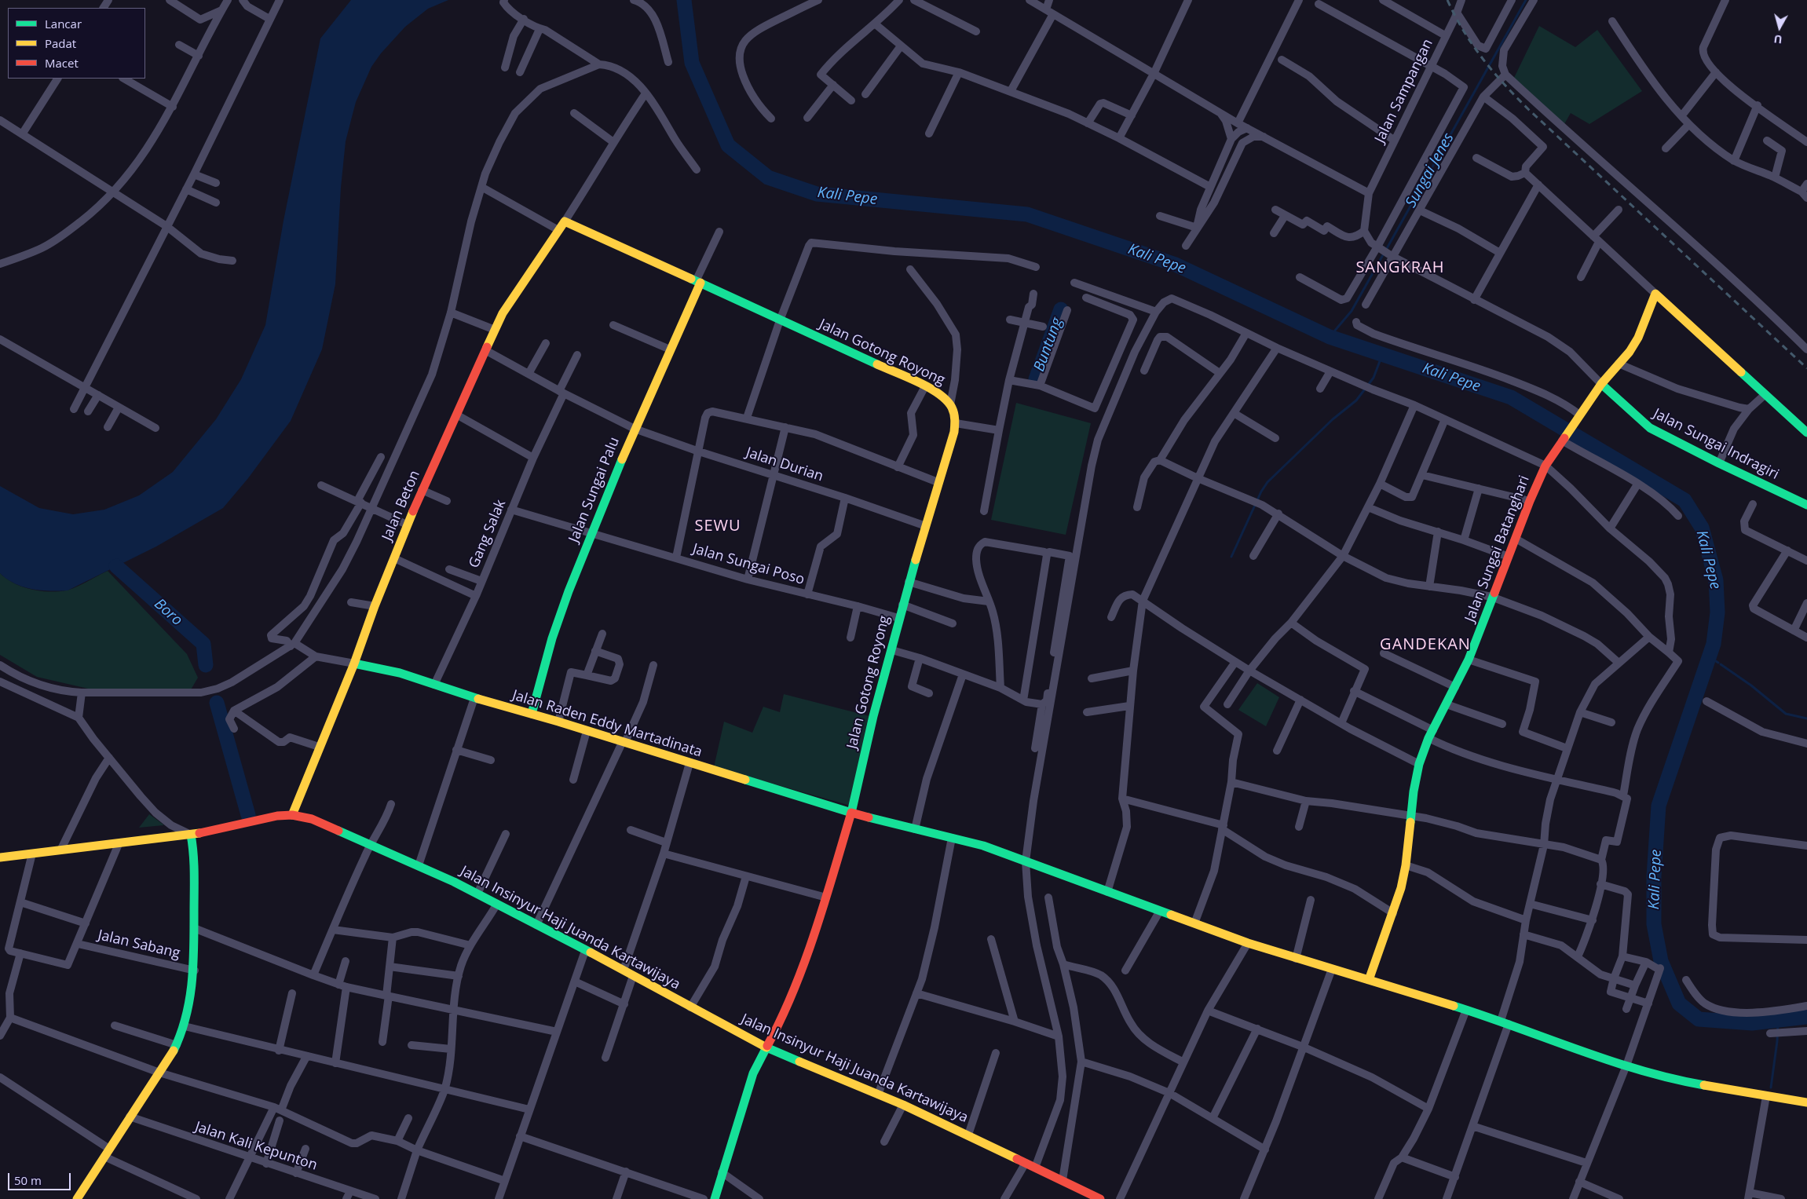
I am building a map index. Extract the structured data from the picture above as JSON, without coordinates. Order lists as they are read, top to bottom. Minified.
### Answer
{"streets":{"main road":["Jalan Gotong Royong","Jalan Sungai Indragiri","Jalan Sungai Palu","Jalan Beton","Jalan Sungai Batanghari","Jalan Raden Eddy Martadinata","Jalan Insinyur Haji Juanda Kartawijaya"],"street":["Jalan Sampangan","Jalan Durian","Gang Salak","Jalan Sungai Poso","Jalan Sabang","Jalan Kali Kepunton"]},"crossings":[["Jalan Gotong Royong","Jalan Durian"],["Jalan Gotong Royong","Jalan Sungai Palu"],["Jalan Gotong Royong","Jalan Beton"],["Jalan Gotong Royong","Jalan Sungai Poso"],["Jalan Gotong Royong","Jalan Raden Eddy Martadinata"],["Jalan Gotong Royong","Jalan Insinyur Haji Juanda Kartawijaya"],["Jalan Sungai Indragiri","Jalan Sungai Batanghari"],["Jalan Durian","Jalan Sungai Palu"],["Jalan Durian","Jalan Beton"],["Jalan Durian","Gang Salak"],["Jalan Sungai Palu","Jalan Sungai Poso"],["Jalan Sungai Palu","Jalan Raden Eddy Martadinata"],["Jalan Beton","Jalan Raden Eddy Martadinata"],["Jalan Beton","Jalan Insinyur Haji Juanda Kartawijaya"],["Gang Salak","Jalan Sungai Poso"],["Gang Salak","Jalan Raden Eddy Martadinata"],["Jalan Sungai Batanghari","Jalan Raden Eddy Martadinata"]],"districts":["SANGKRAH","SEWU","GANDEKAN"],"water":["Sungai Jenes","Kali Pepe","Buntung","Boro"],"legend":["Lancar","Padat","Macet"],"scale_bar":"50 m","north":"bottom"}
